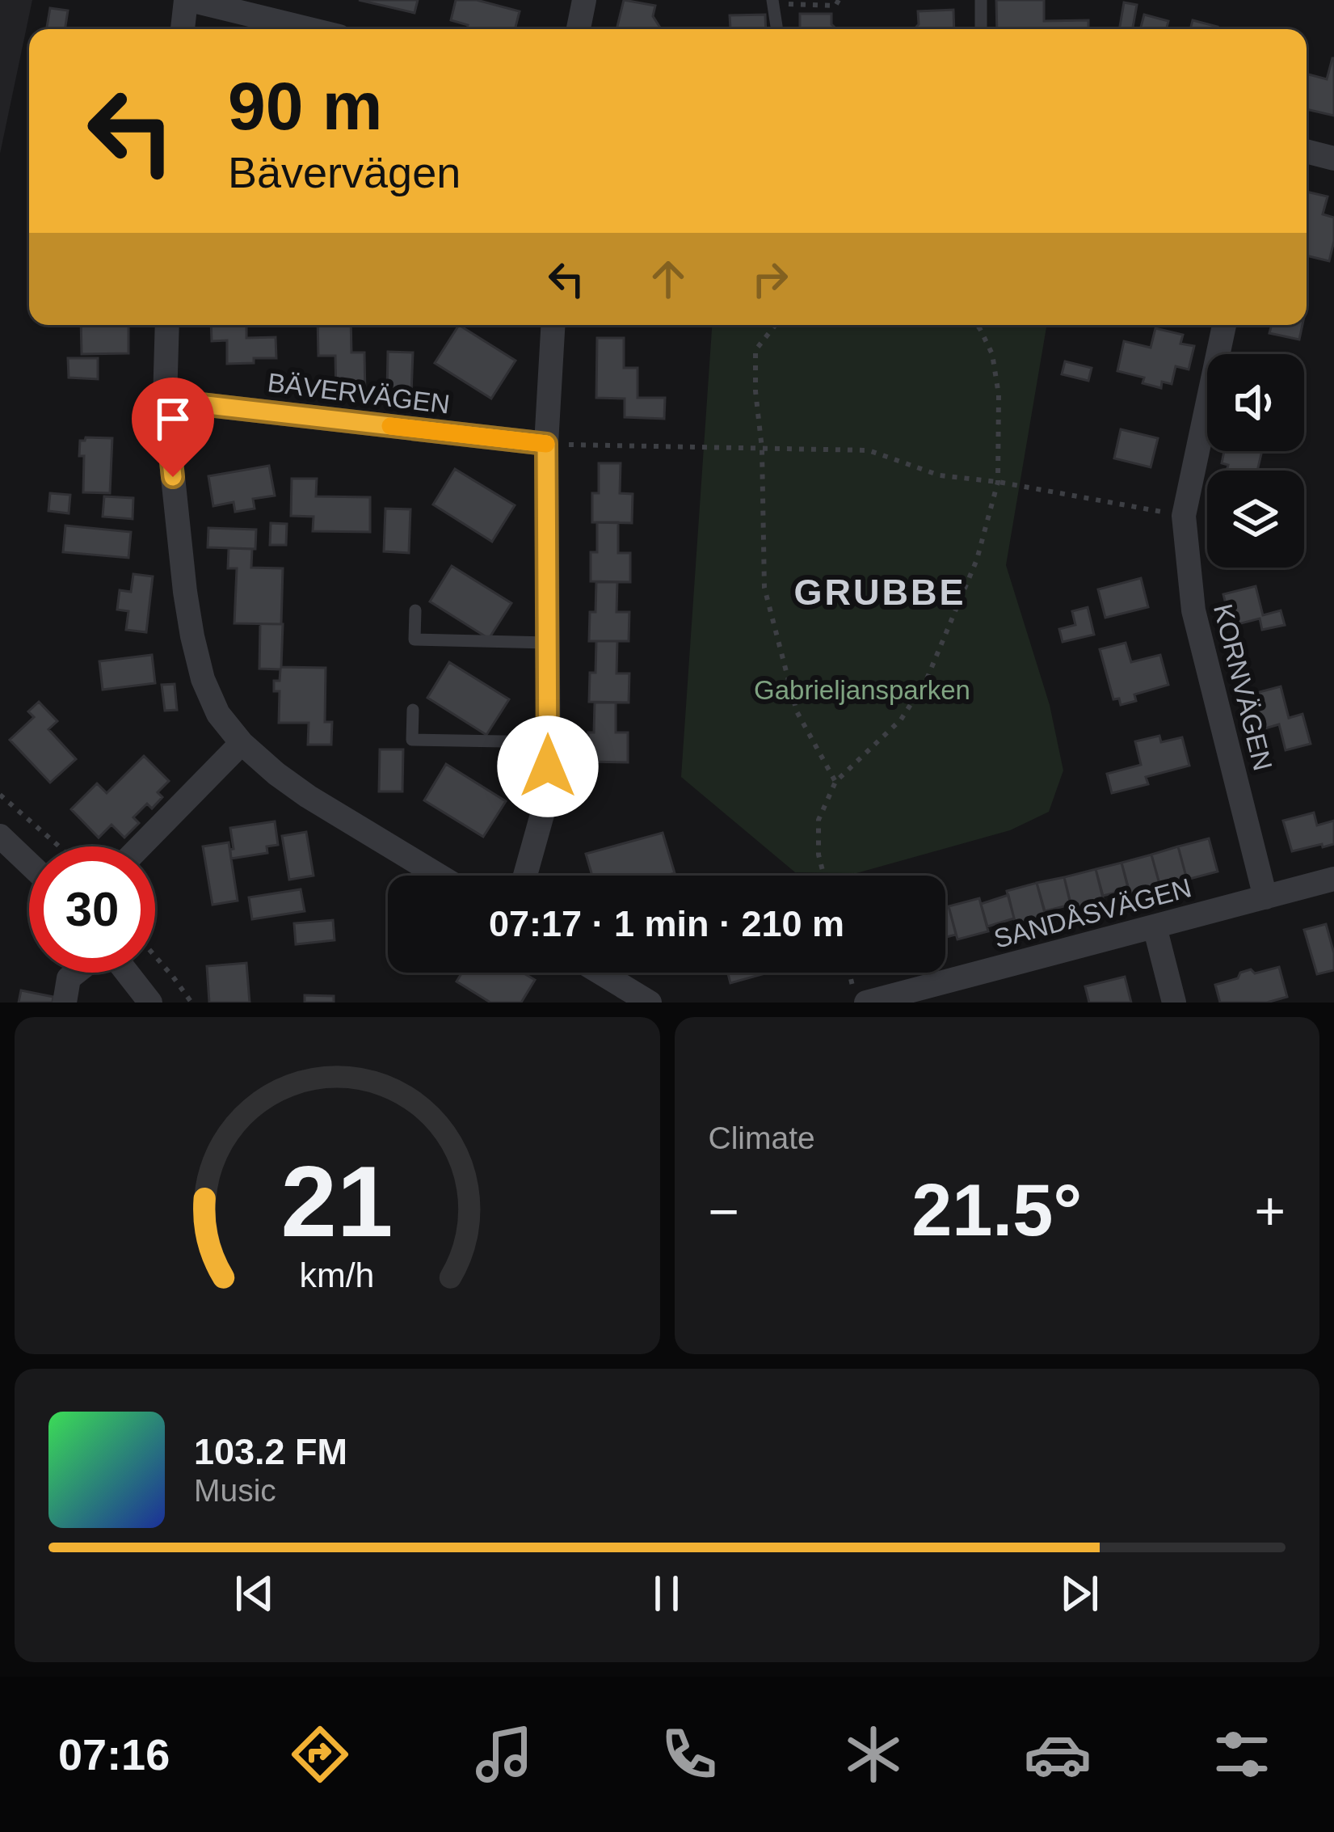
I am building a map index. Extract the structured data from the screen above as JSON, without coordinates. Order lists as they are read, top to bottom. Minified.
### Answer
{"streets":{"street":["BÄVERVÄGEN","KORNVÄGEN","SANDÅSVÄGEN"]},"crossings":[["KORNVÄGEN","SANDÅSVÄGEN"]],"districts":["GRUBBE"],"parks":["Gabrieljansparken"],"page":{"turn":["90 m","Bävervägen"],"limit":"30","trip":"07:17 · 1 min · 210 m","tile":"Climate","heat":["−","21.5°","+"],"song":["103.2 FM","Music"],"tabs":"07:16","gauge":["21","km/h"]}}
